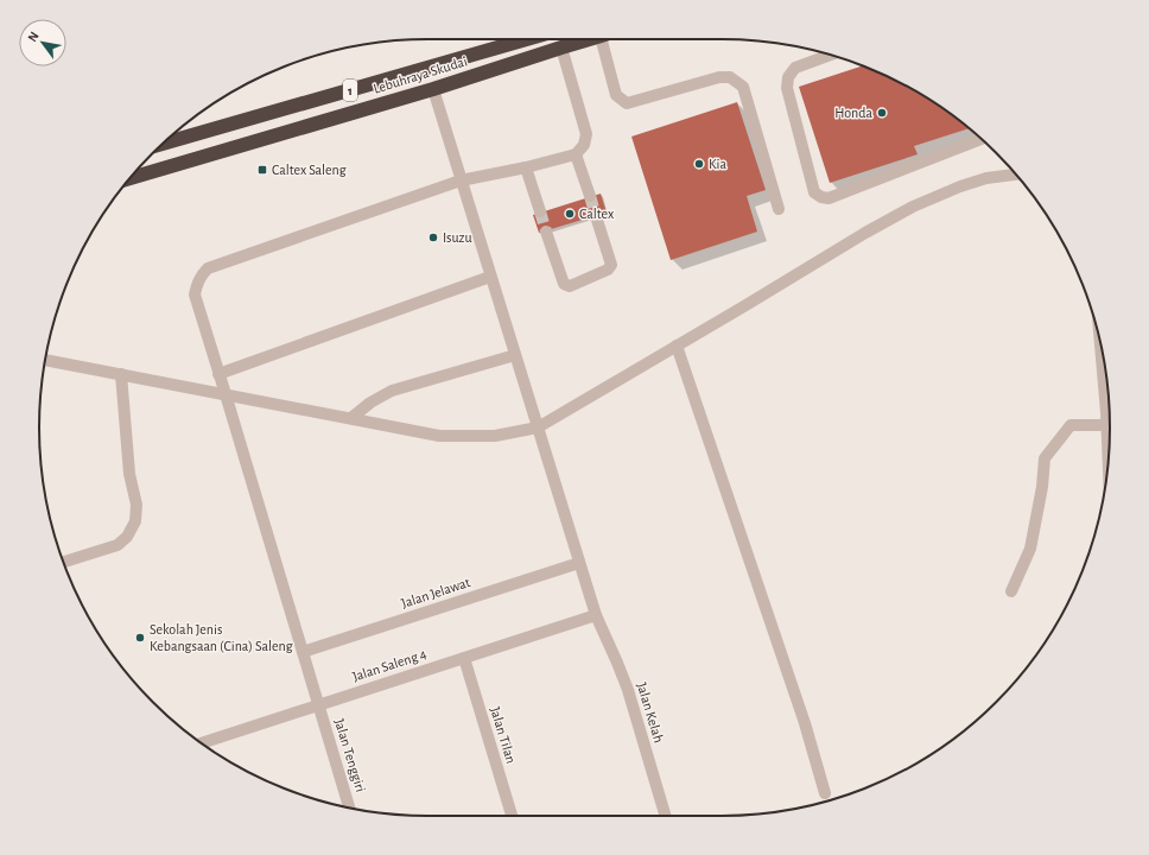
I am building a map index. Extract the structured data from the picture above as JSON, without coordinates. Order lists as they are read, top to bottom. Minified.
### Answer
{"streets":{"highway":["Lebuhraya Skudai","1"],"street":["Jalan Jelawat","Jalan Saleng 4","Jalan Kelah","Jalan Tilan","Jalan Tenggiri"]},"crossings":[["Lebuhraya Skudai","Jalan Kelah"],["Jalan Jelawat","Jalan Kelah"],["Jalan Jelawat","Jalan Tenggiri"],["Jalan Saleng 4","Jalan Kelah"],["Jalan Saleng 4","Jalan Tilan"],["Jalan Saleng 4","Jalan Tenggiri"],["Jalan Kelah","Jalan Tenggiri"]],"places":{"other":["Honda","Kia","Caltex","Isuzu","Sekolah Jenis Kebangsaan (Cina) Saleng"],"transit":["Caltex Saleng"]},"north":"top left"}
